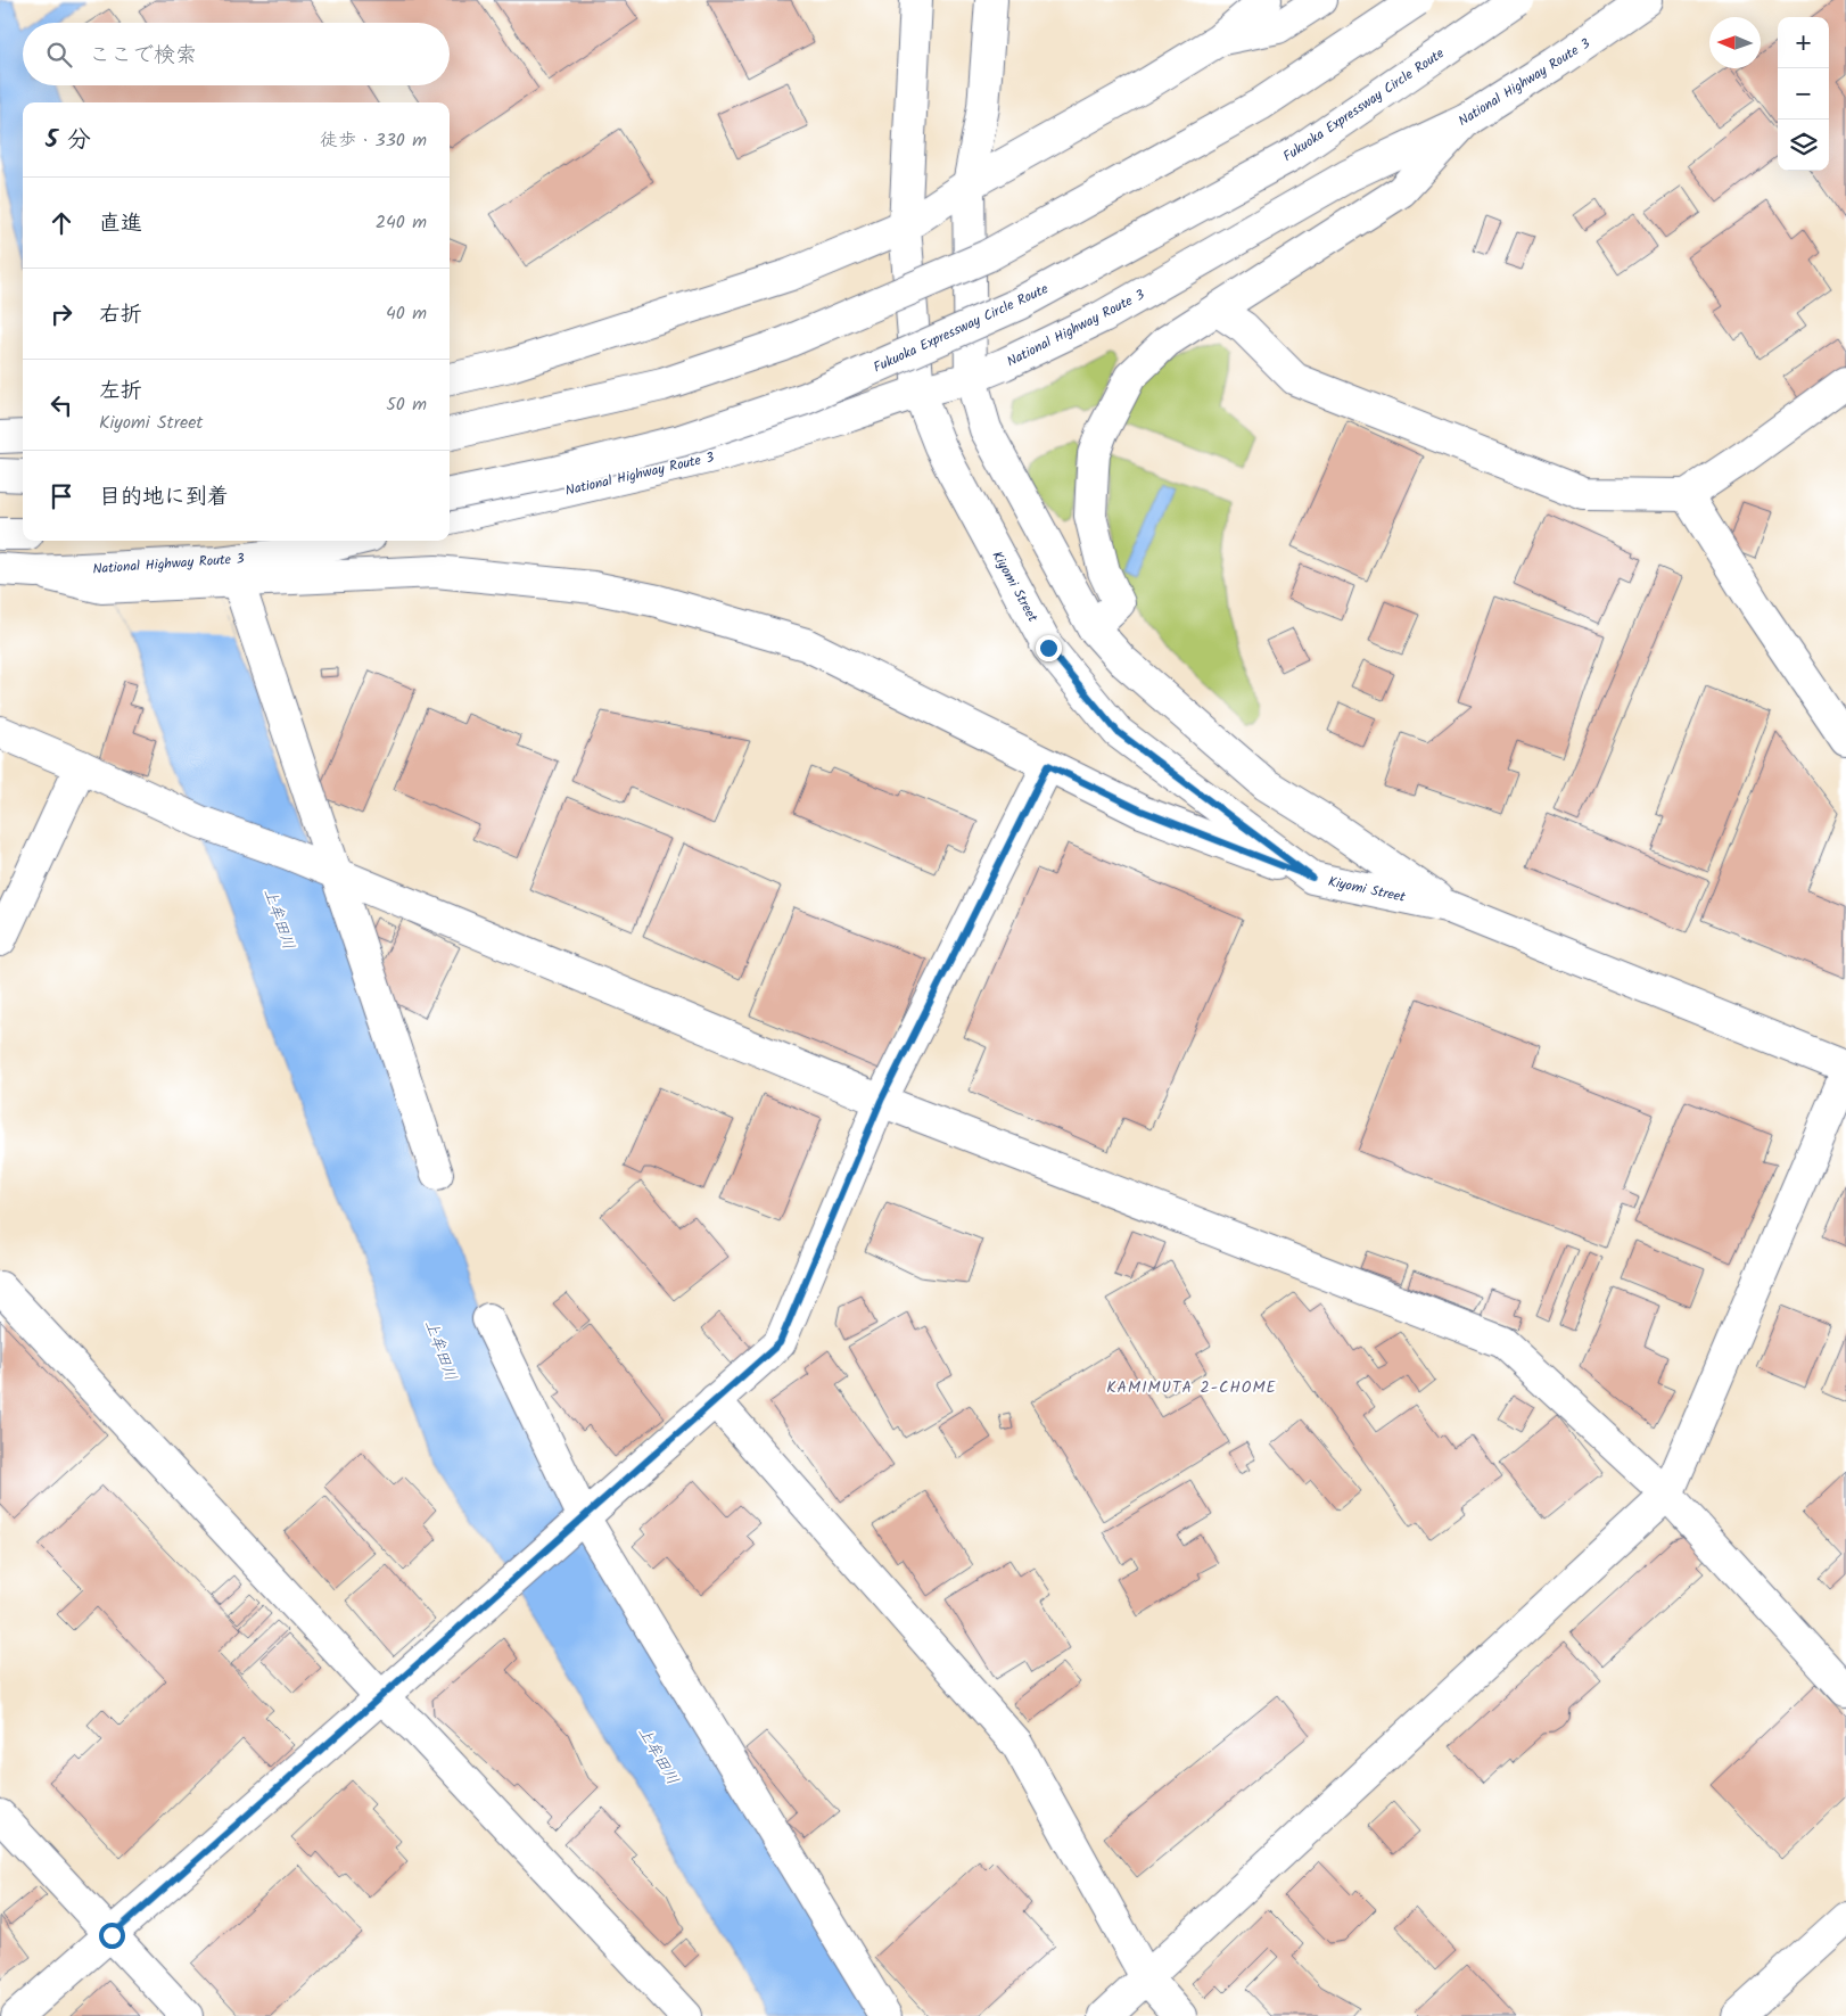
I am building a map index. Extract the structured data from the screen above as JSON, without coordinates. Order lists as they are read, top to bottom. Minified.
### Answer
{"streets":{"main road":["National Highway Route 3","Fukuoka Expressway Circle Route","Kiyomi Street"]},"crossings":[["National Highway Route 3","Kiyomi Street"]],"districts":["KAMIMUTA 2-CHOME"],"water":["上牟田川"],"north":"left","page":{"map_buttons":["+","−"],"search":"ここで検索","heading":["5 分","徒歩 · 330 m"],"list":[["直進","240 m"],["右折","40 m"],["左折","Kiyomi Street","50 m"],"目的地に到着"]}}
